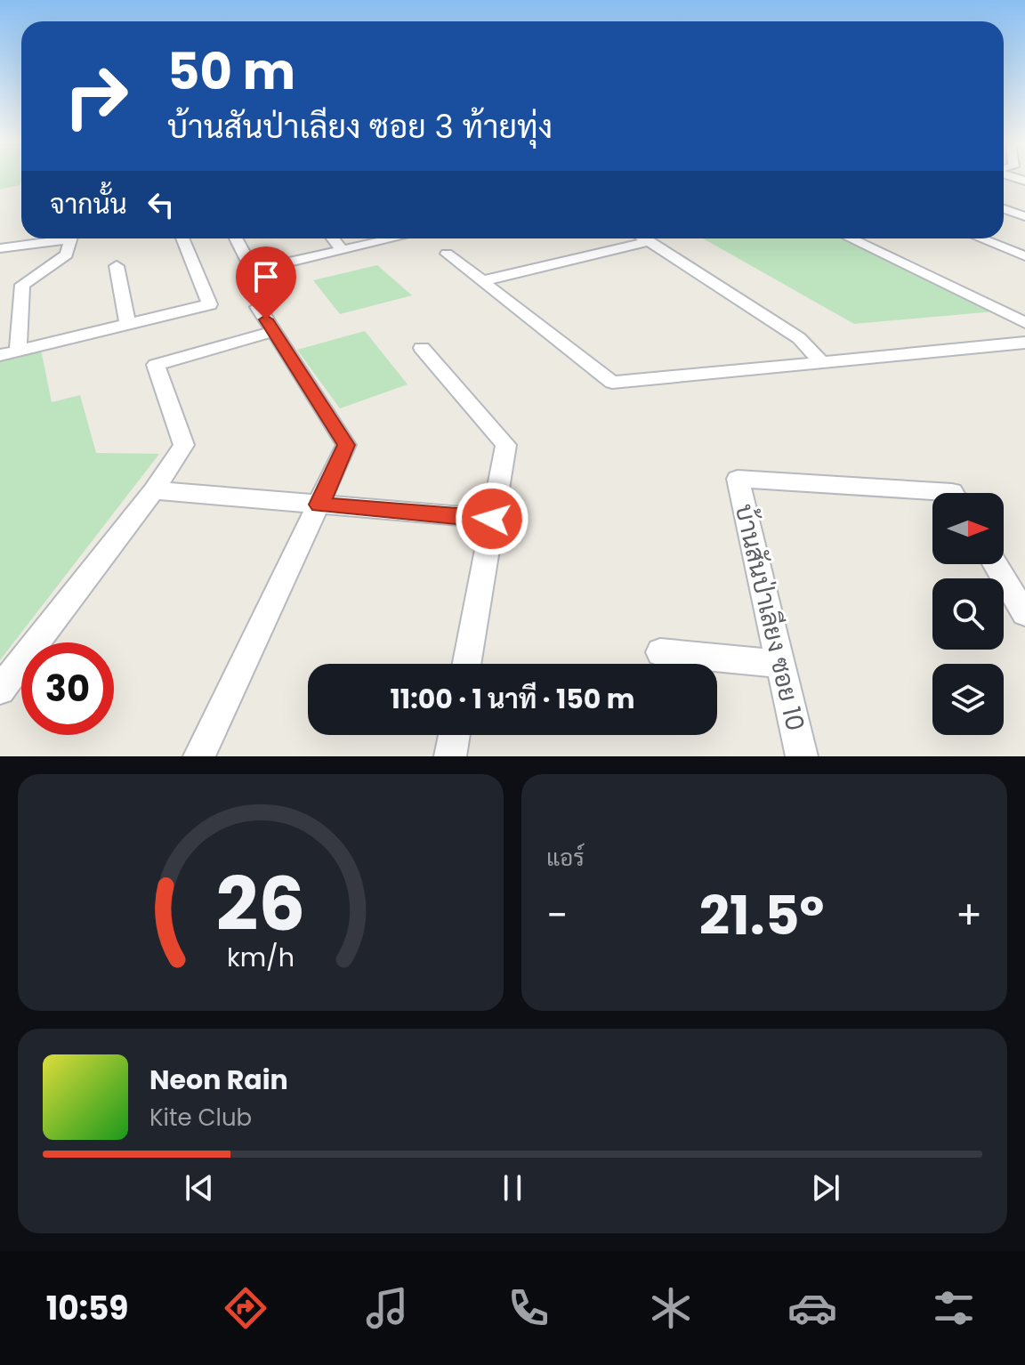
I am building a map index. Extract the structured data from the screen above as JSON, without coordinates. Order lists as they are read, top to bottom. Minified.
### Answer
{"streets":{"street":["บ้านสันป่าเลียง ซอย 10"]},"north":"right","page":{"turn":["50 m","บ้านสันป่าเลียง ซอย 3 ท้ายทุ่ง"],"then":"จากนั้น","limit":"30","trip":"11:00 · 1 นาที · 150 m","tile":"แอร์","heat":["−","21.5°","+"],"song":["Neon Rain","Kite Club"],"tabs":"10:59","gauge":["26","km/h"]}}
